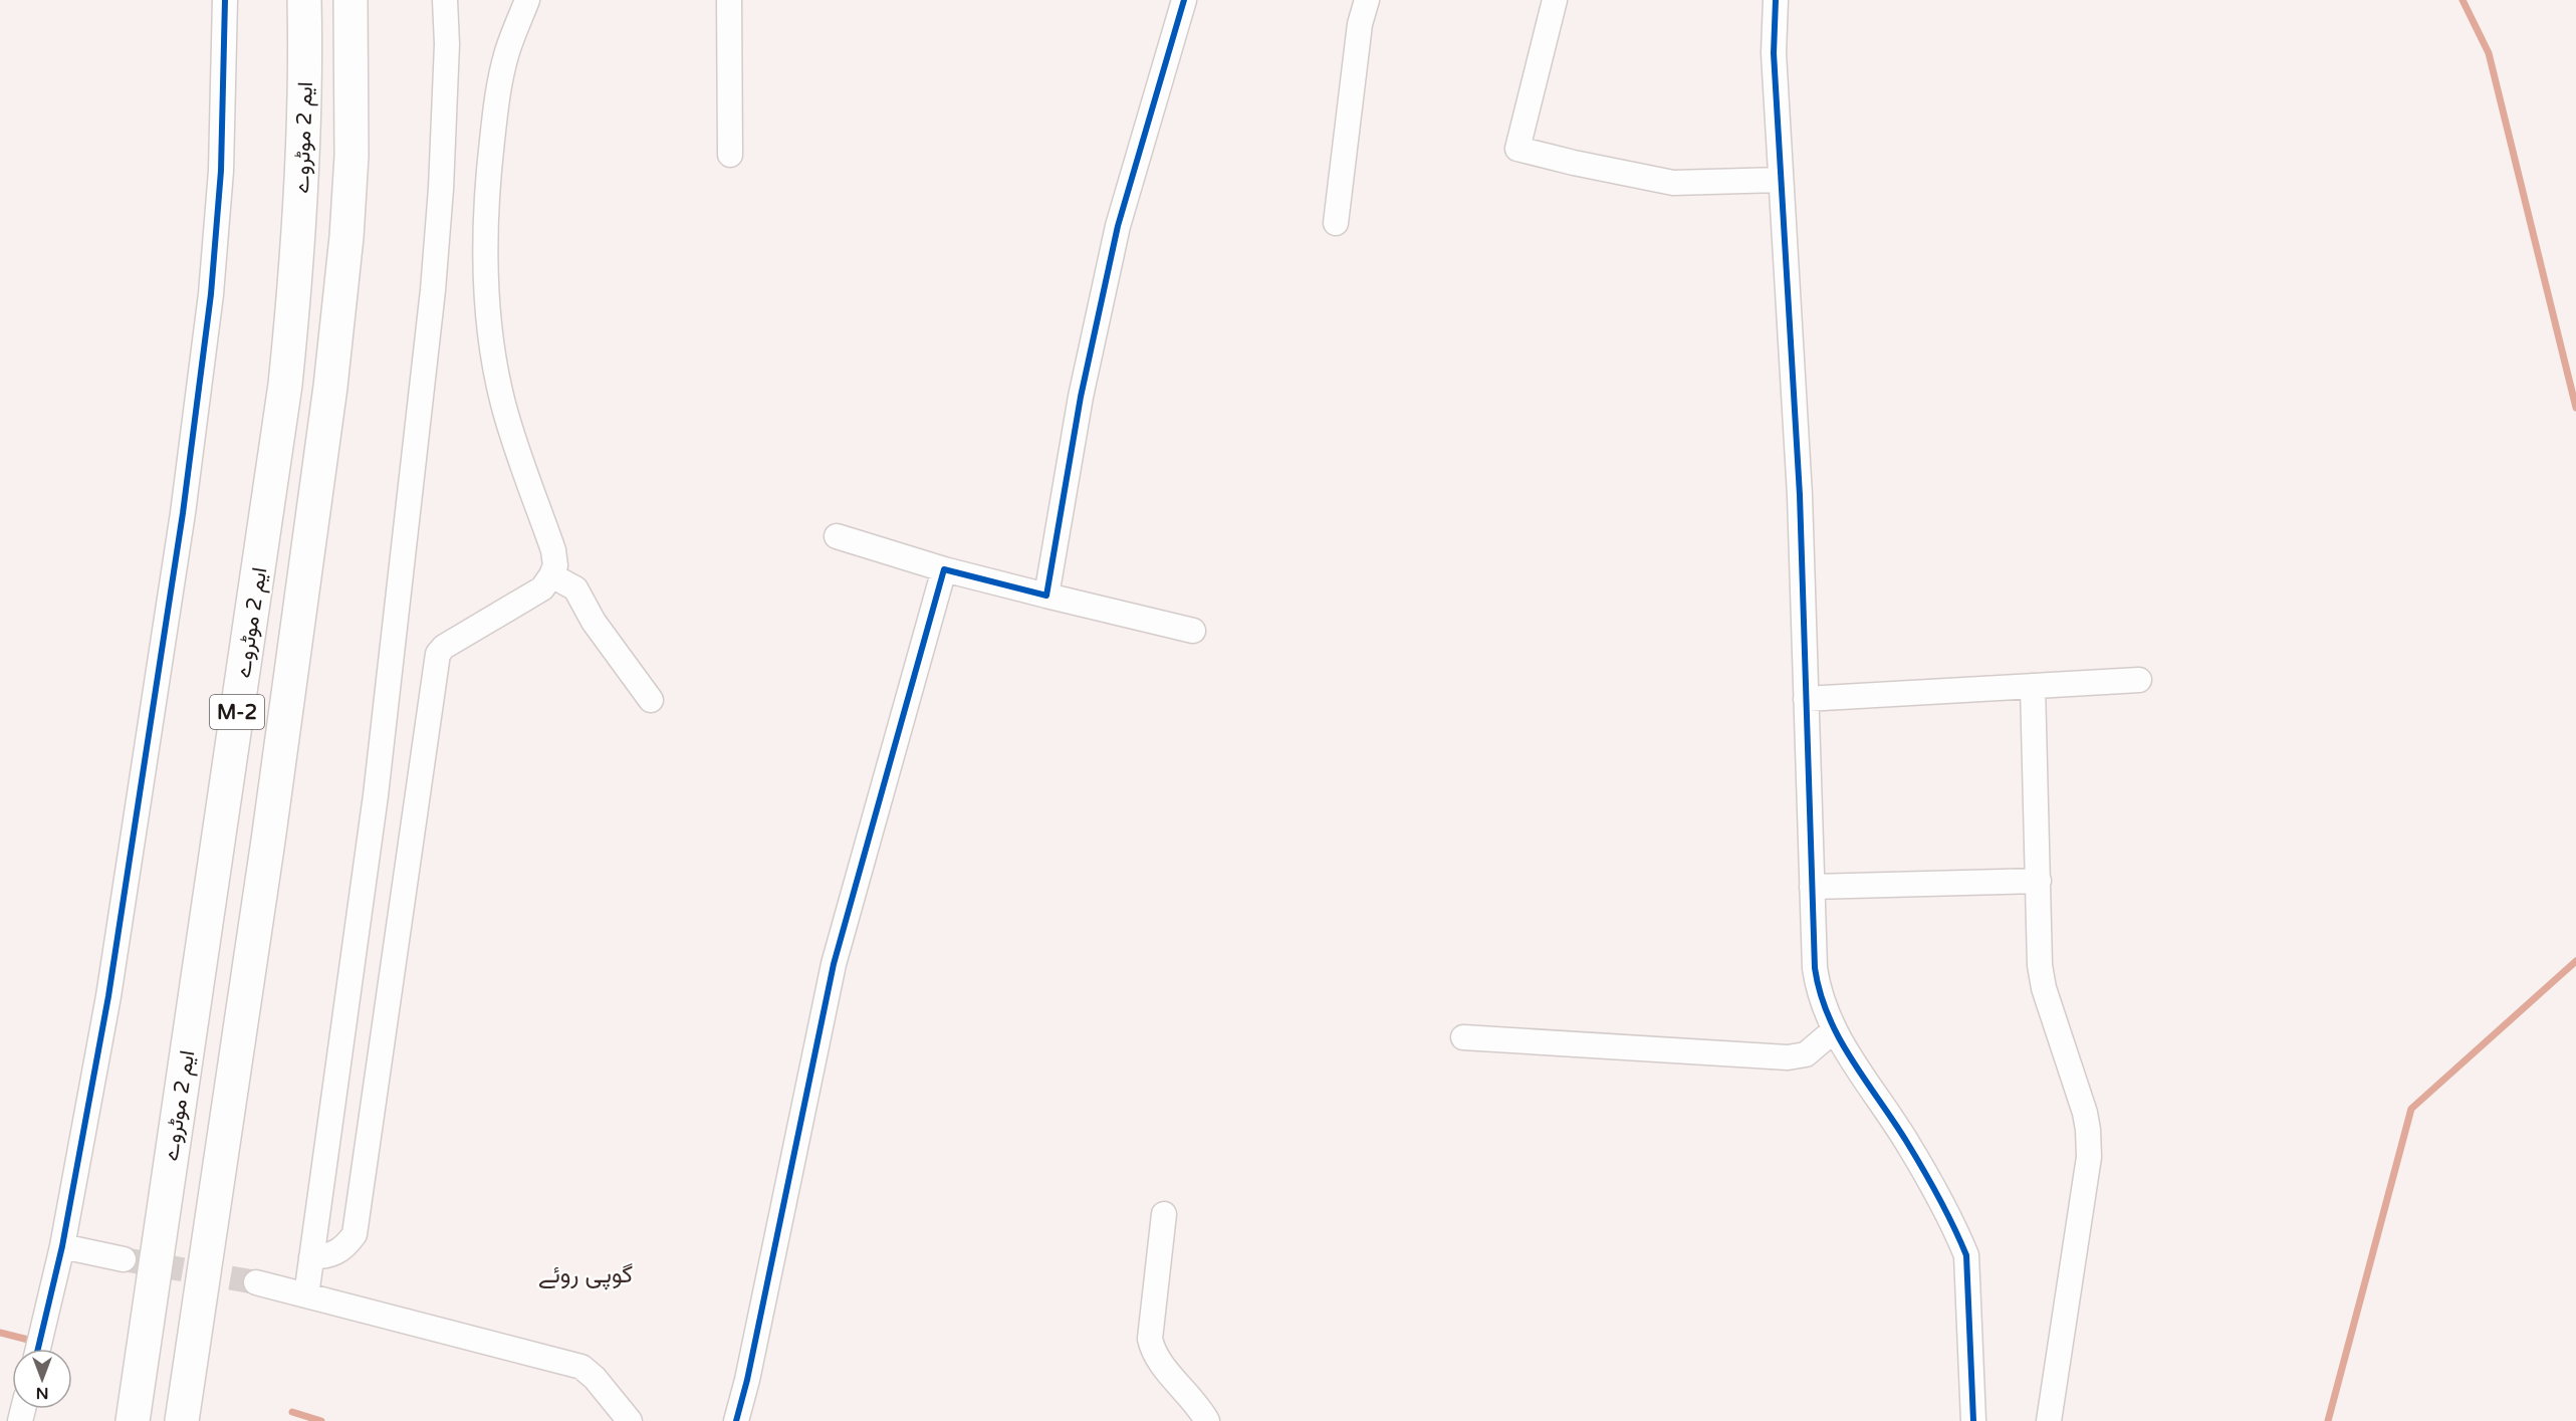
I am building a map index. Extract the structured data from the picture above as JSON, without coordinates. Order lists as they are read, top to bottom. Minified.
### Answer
{"streets":{"highway":["ایم 2 موٹروے","M-2"]},"districts":["گوپی روئے"],"north":"bottom"}
